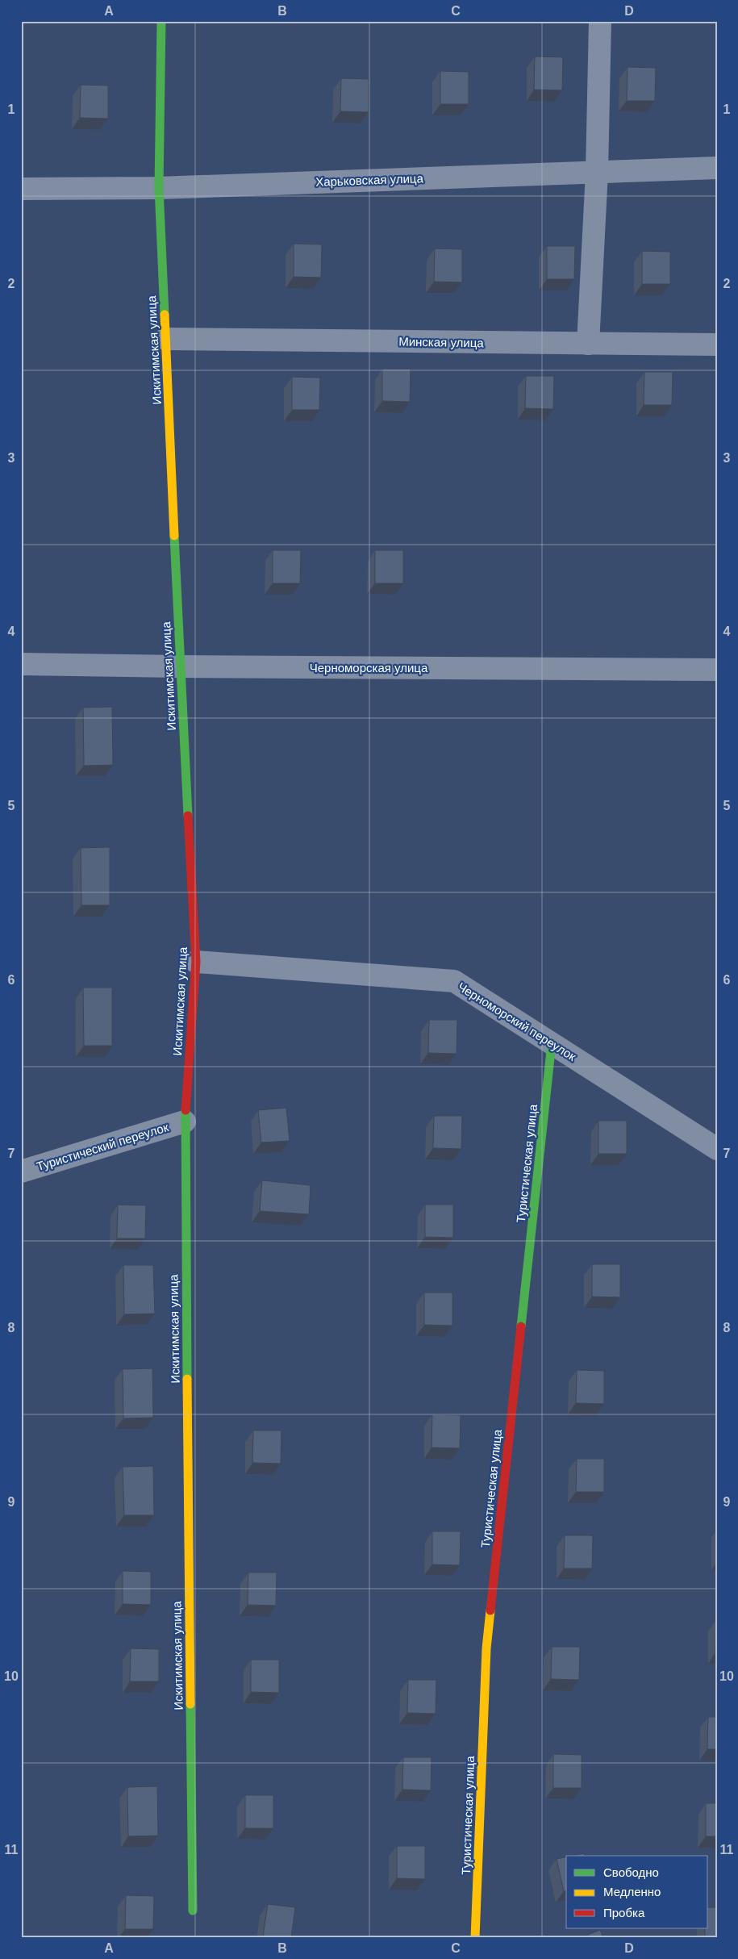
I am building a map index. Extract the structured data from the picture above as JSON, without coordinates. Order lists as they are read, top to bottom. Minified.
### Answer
{"streets":{"street":["Харьковская улица","Минская улица","Искитимская улица","Черноморская улица","Черноморский переулок","Туристический переулок","Туристическая улица"]},"crossings":[["Харьковская улица","Искитимская улица"],["Минская улица","Искитимская улица"],["Искитимская улица","Черноморская улица"],["Искитимская улица","Черноморский переулок"],["Искитимская улица","Туристический переулок"],["Черноморский переулок","Туристическая улица"]],"legend":["Свободно","Медленно","Пробка"],"grid":{"columns":["A","B","C","D"],"rows":["1","2","3","4","5","6","7","8","9","10","11"]}}
